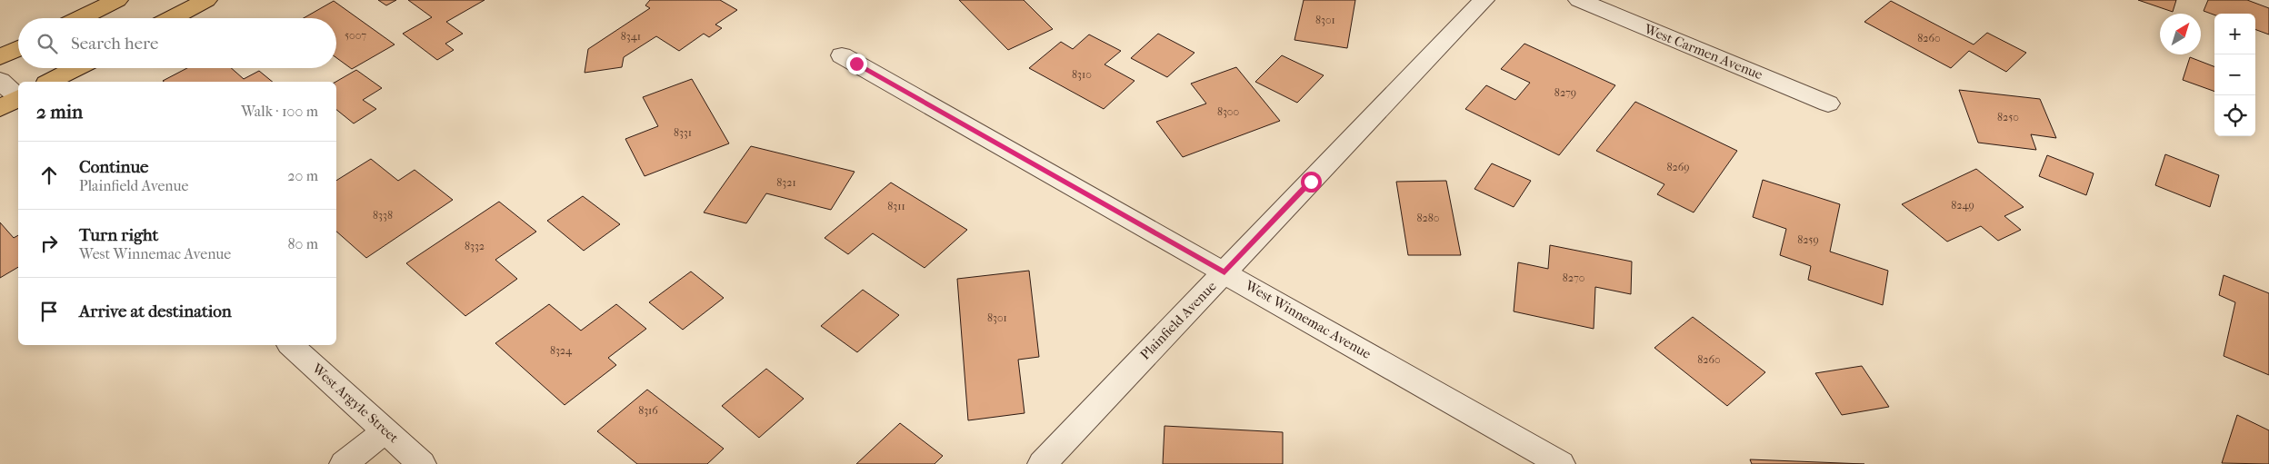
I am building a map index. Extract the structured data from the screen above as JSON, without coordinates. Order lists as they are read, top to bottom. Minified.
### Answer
{"streets":{"street":["West Carmen Avenue","West Winnemac Avenue","Plainfield Avenue","West Argyle Street"]},"crossings":[["West Winnemac Avenue","Plainfield Avenue"]],"house_numbers":["8301","5007","8341","8260","8310","8279","8300","8250","8331","8269","8321","8249","8311","8338","8280","8259","8332","8270","8301","8324","8260","8316"],"north":"top right","page":{"map_buttons":["+","−"],"search":"Search here","heading":["2 min","Walk · 100 m"],"list":[["Continue","Plainfield Avenue","20 m"],["Turn right","West Winnemac Avenue","80 m"],"Arrive at destination"]}}
